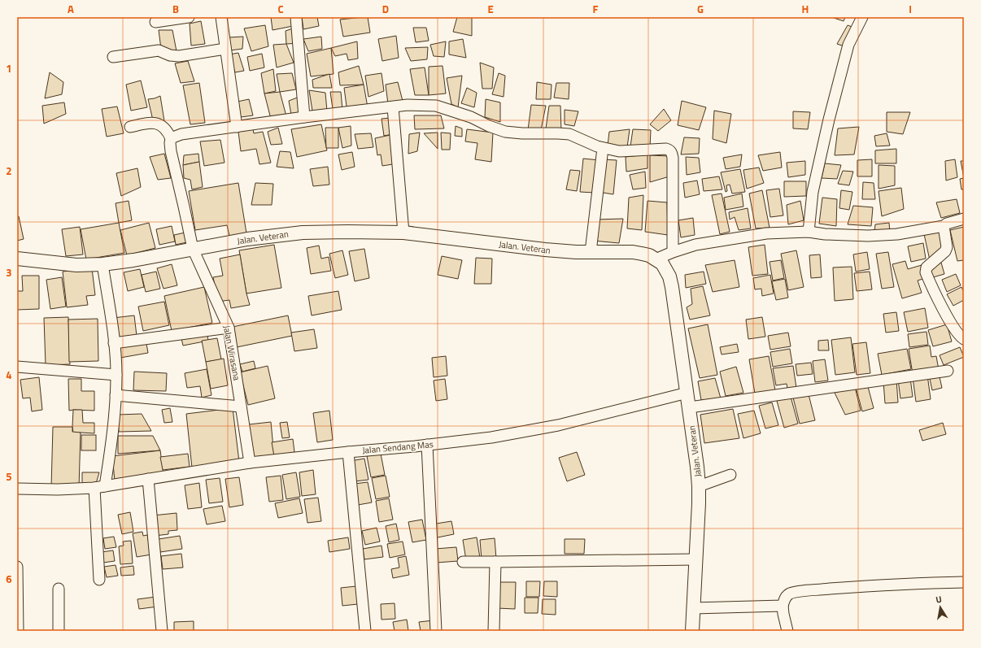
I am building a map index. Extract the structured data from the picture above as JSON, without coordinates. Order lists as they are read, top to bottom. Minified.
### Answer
{"streets":{"street":["Jalan. Veteran","Jalan Wirasana","Jalan Sendang Mas"]},"crossings":[["Jalan. Veteran","Jalan Wirasana"],["Jalan. Veteran","Jalan Sendang Mas"],["Jalan Wirasana","Jalan Sendang Mas"]],"north":"top","grid":{"columns":["A","B","C","D","E","F","G","H","I"],"rows":["1","2","3","4","5","6"]}}
